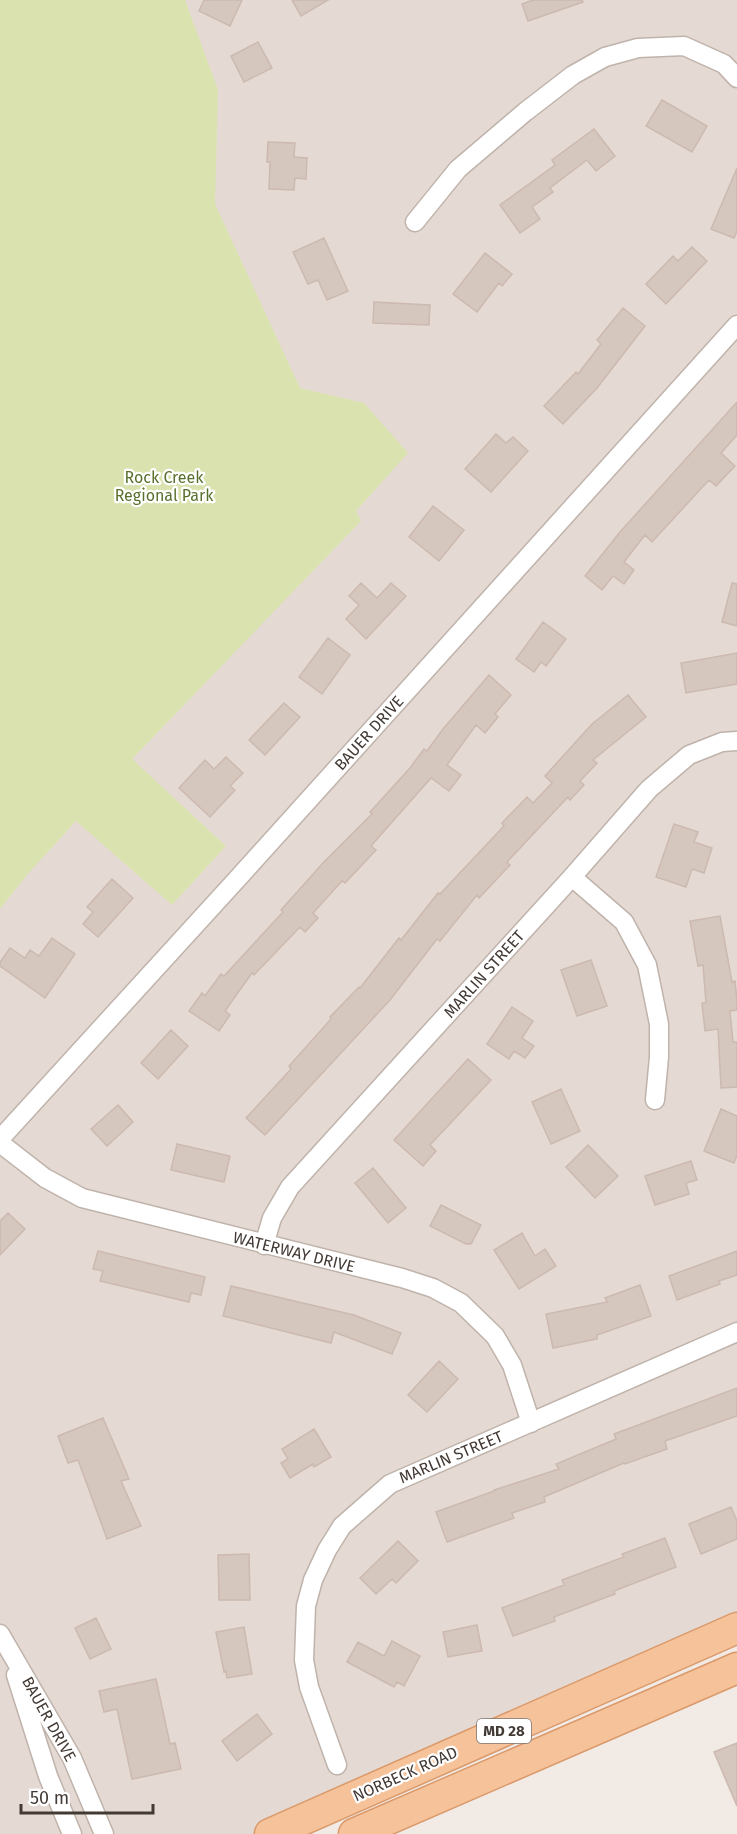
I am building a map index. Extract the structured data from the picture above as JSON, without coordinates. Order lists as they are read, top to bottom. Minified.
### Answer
{"streets":{"main road":["MD 28","NORBECK ROAD"],"street":["BAUER DRIVE","MARLIN STREET","WATERWAY DRIVE"]},"crossings":[["BAUER DRIVE","WATERWAY DRIVE"],["MARLIN STREET","WATERWAY DRIVE"]],"parks":["Rock Creek Regional Park"],"scale_bar":"50 m"}
